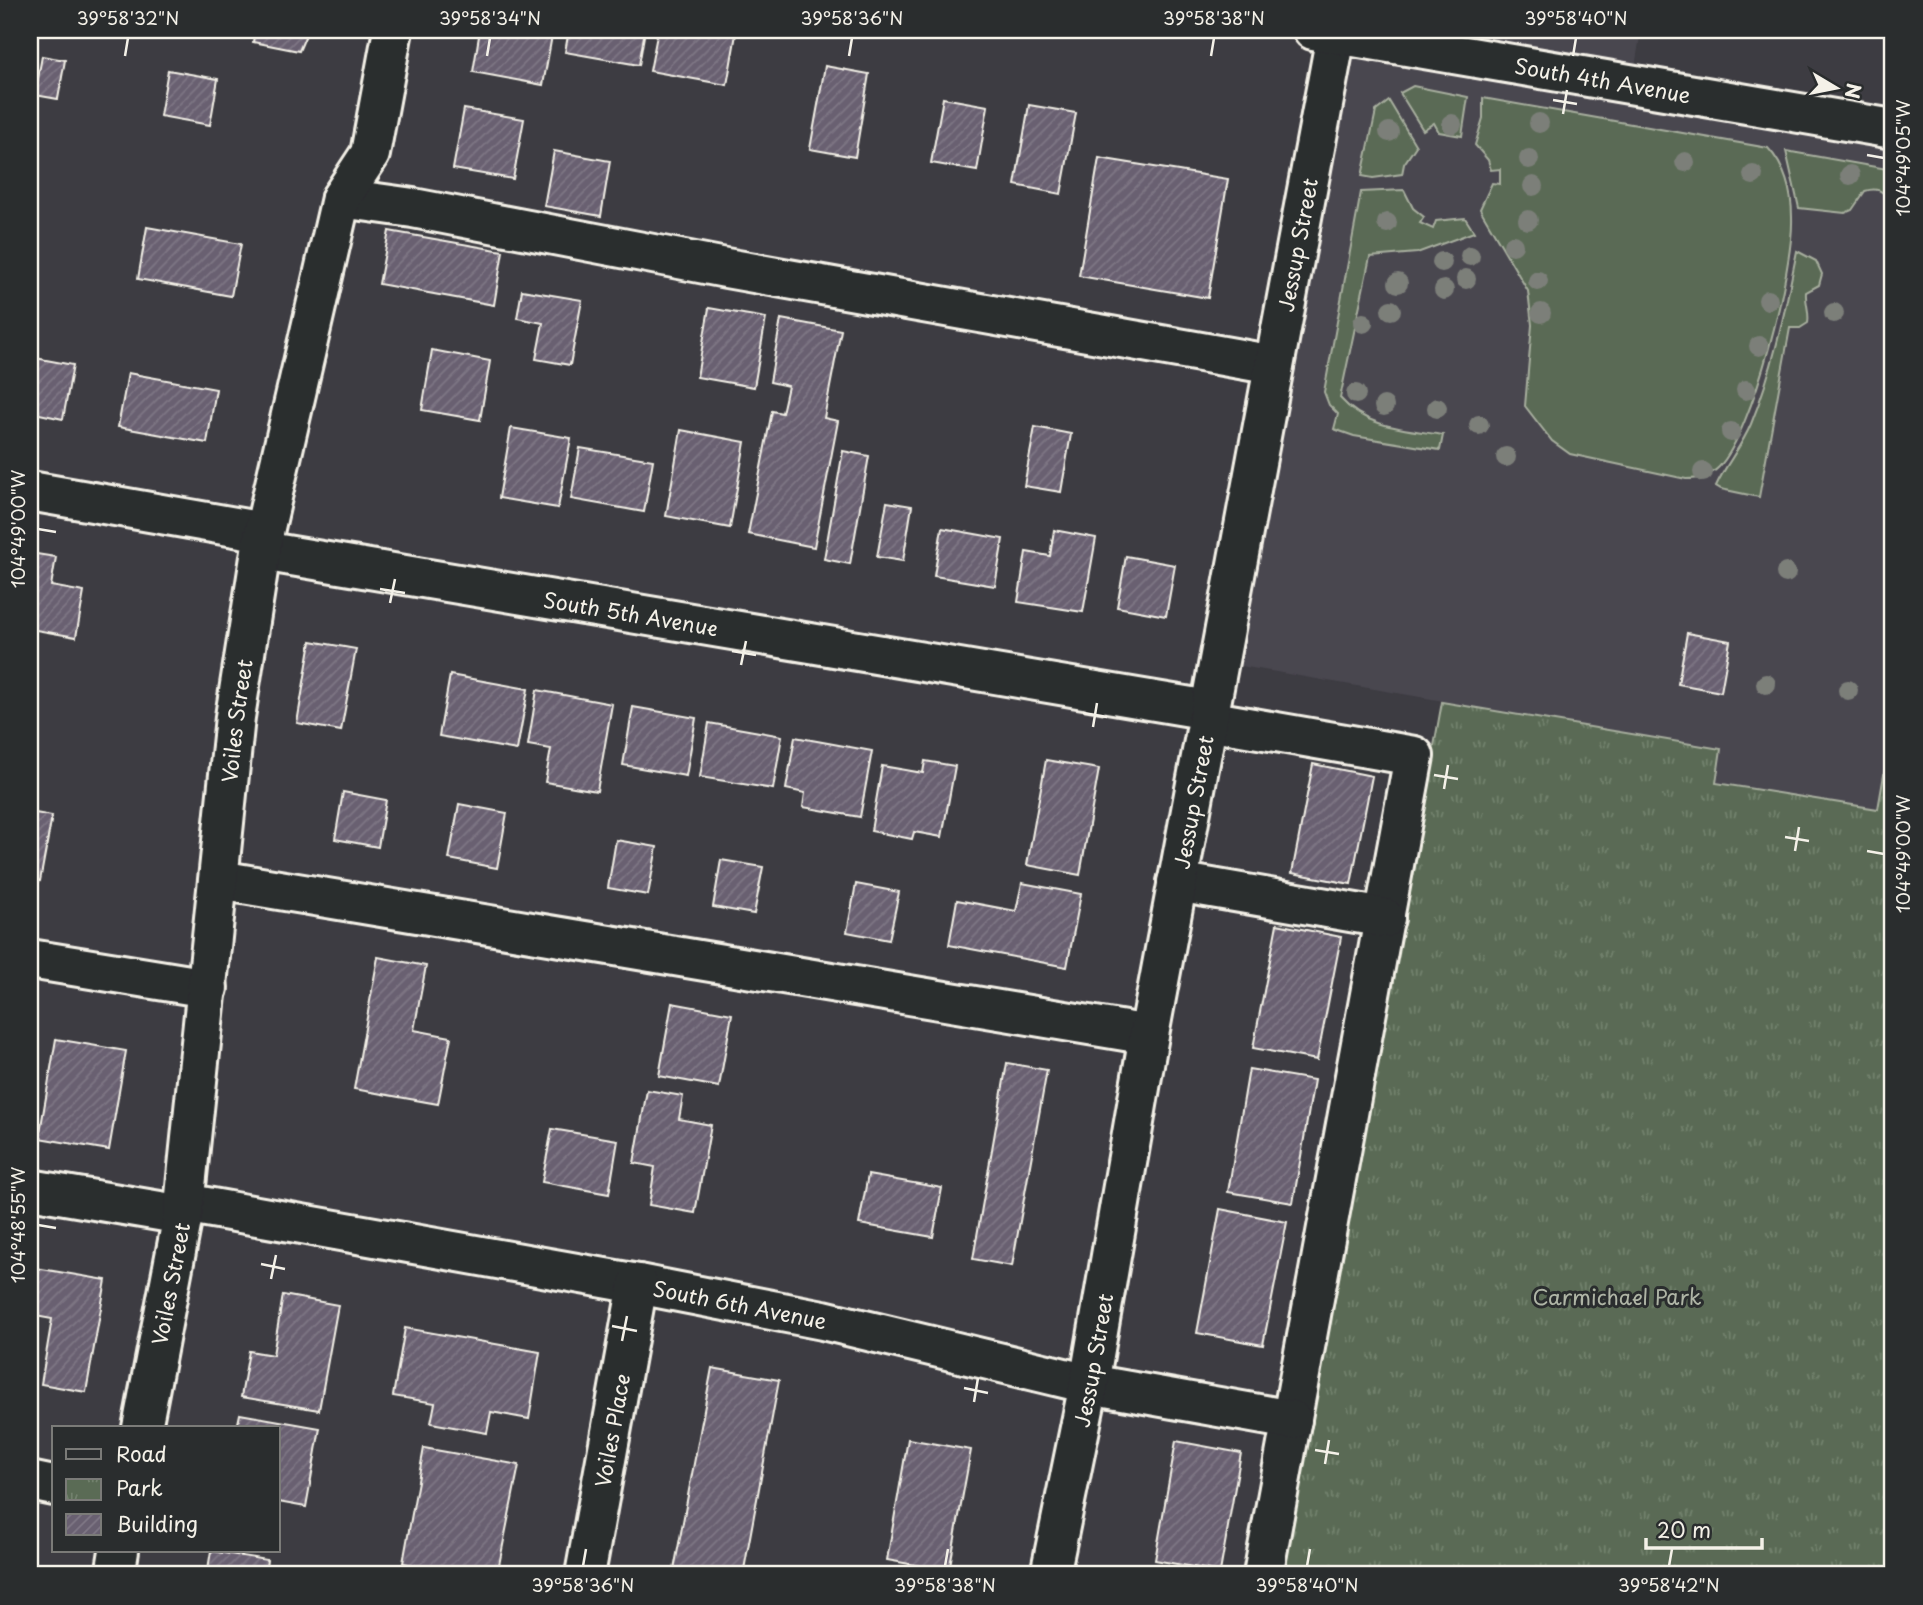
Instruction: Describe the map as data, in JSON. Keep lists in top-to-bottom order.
{
  "streets": {
    "street": [
      "South 4th Avenue",
      "Jessup Street",
      "South 5th Avenue",
      "Voiles Street",
      "South 6th Avenue",
      "Voiles Place"
    ]
  },
  "crossings": [
    ["South 4th Avenue", "Jessup Street"],
    ["Jessup Street", "South 5th Avenue"],
    ["Jessup Street", "South 6th Avenue"],
    ["South 5th Avenue", "Voiles Street"],
    ["Voiles Street", "South 6th Avenue"],
    ["South 6th Avenue", "Voiles Place"]
  ],
  "parks": ["Carmichael Park"],
  "legend": ["Road", "Park", "Building"],
  "scale_bar": "20 m",
  "north": "right",
  "coordinates": [
    "39°58'32\"N",
    "39°58'34\"N",
    "39°58'36\"N",
    "39°58'38\"N",
    "39°58'40\"N",
    "104°49'05\"W",
    "104°49'00\"W",
    "104°48'55\"W",
    "39°58'42\"N"
  ]
}
